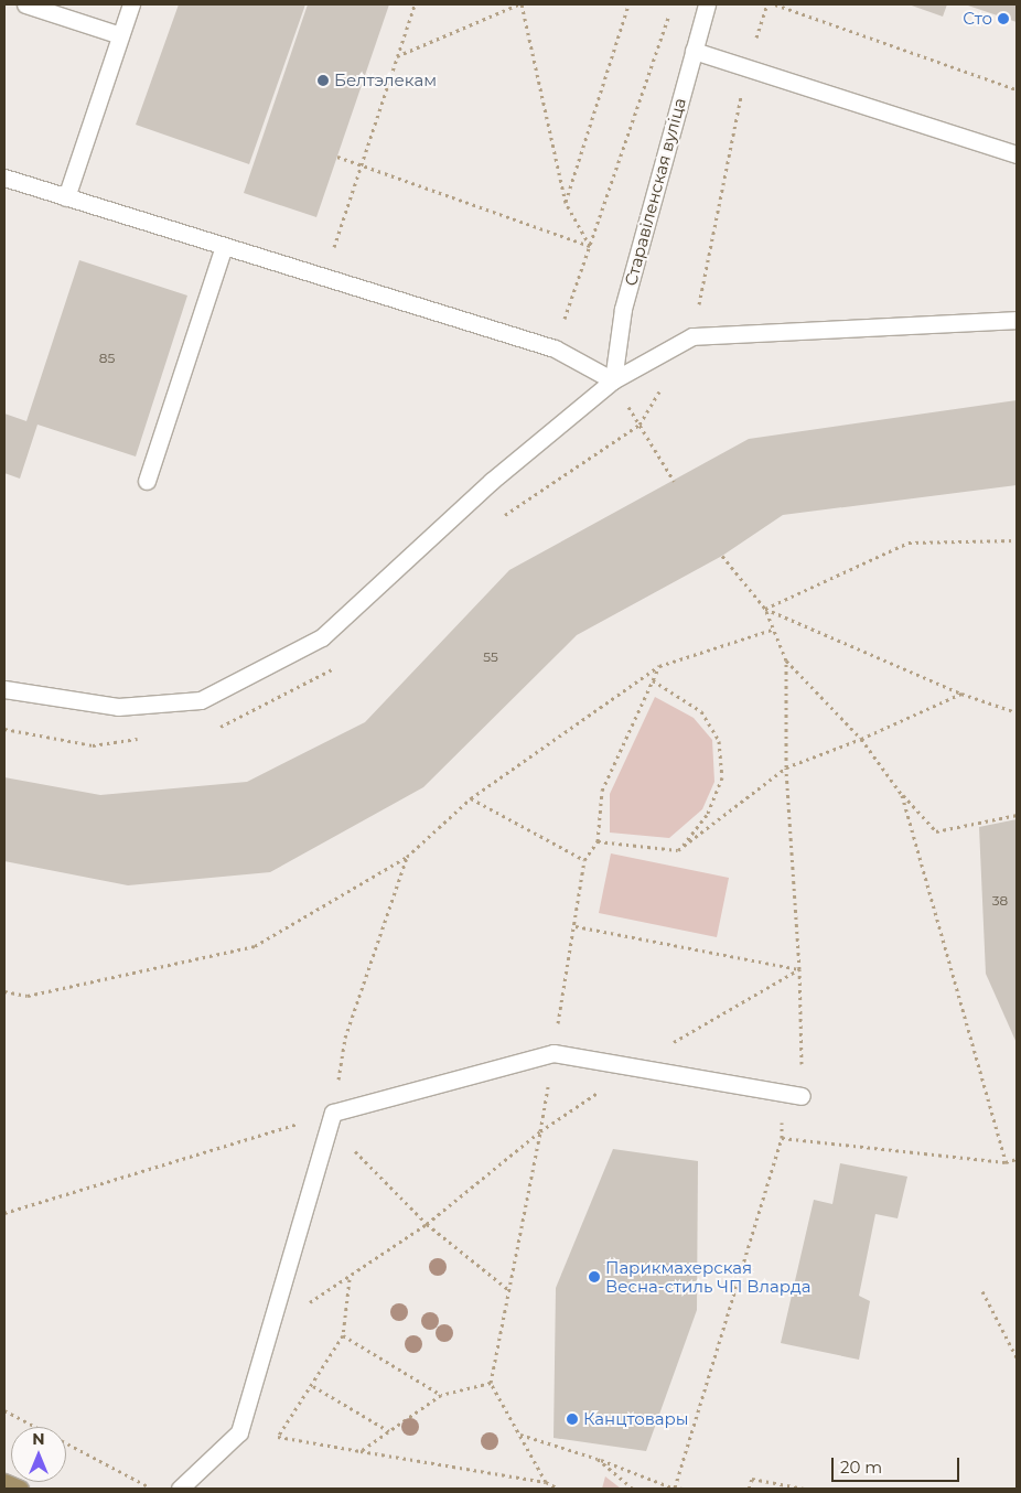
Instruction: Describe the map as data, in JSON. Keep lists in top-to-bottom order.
{
  "streets": {
    "street": ["Старавіленская вуліца"]
  },
  "places": [
    "Сто",
    "Белтэлекам",
    "Парикмахерская Весна-стиль ЧП Вларда",
    "Канцтовары"
  ],
  "house_numbers": ["85", "55", "38"],
  "scale_bar": "20 m",
  "north": "top"
}
